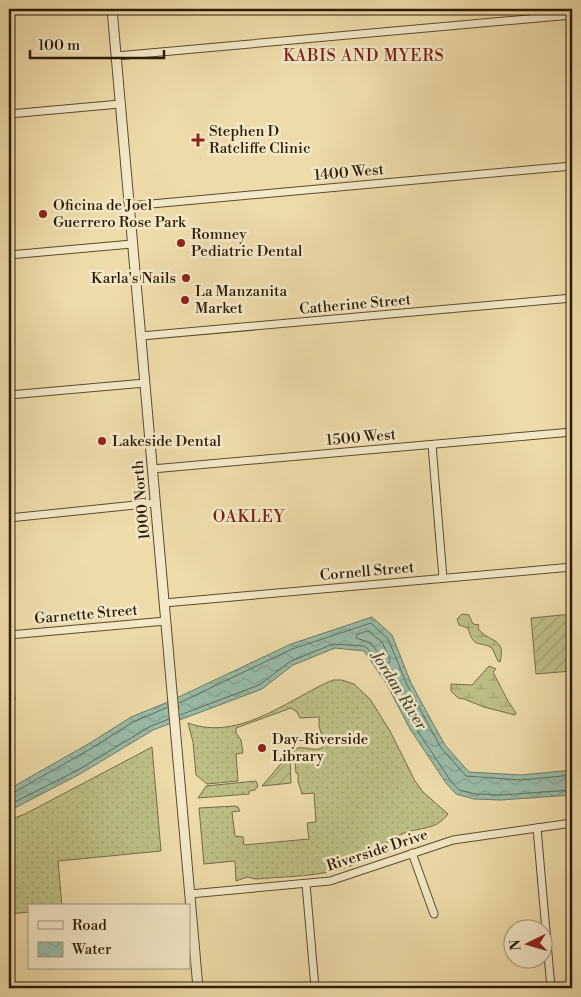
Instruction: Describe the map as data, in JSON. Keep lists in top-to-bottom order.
{
  "streets": {
    "street": [
      "1400 West",
      "Catherine Street",
      "1500 West",
      "1000 North",
      "Cornell Street",
      "Garnette Street",
      "Riverside Drive"
    ]
  },
  "crossings": [
    ["1400 West", "1000 North"],
    ["Catherine Street", "1000 North"],
    ["1500 West", "1000 North"],
    ["1000 North", "Cornell Street"],
    ["1000 North", "Garnette Street"],
    ["1000 North", "Riverside Drive"]
  ],
  "districts": ["KABIS AND MYERS", "OAKLEY"],
  "water": ["Jordan River"],
  "places": {
    "health": ["Stephen D Ratcliffe Clinic"],
    "other": [
      "Oficina de Joel Guerrero Rose Park",
      "Romney Pediatric Dental",
      "Karla's Nails",
      "La Manzanita Market",
      "Lakeside Dental",
      "Day-Riverside Library"
    ]
  },
  "legend": ["Road", "Water"],
  "scale_bar": "100 m",
  "north": "left"
}
